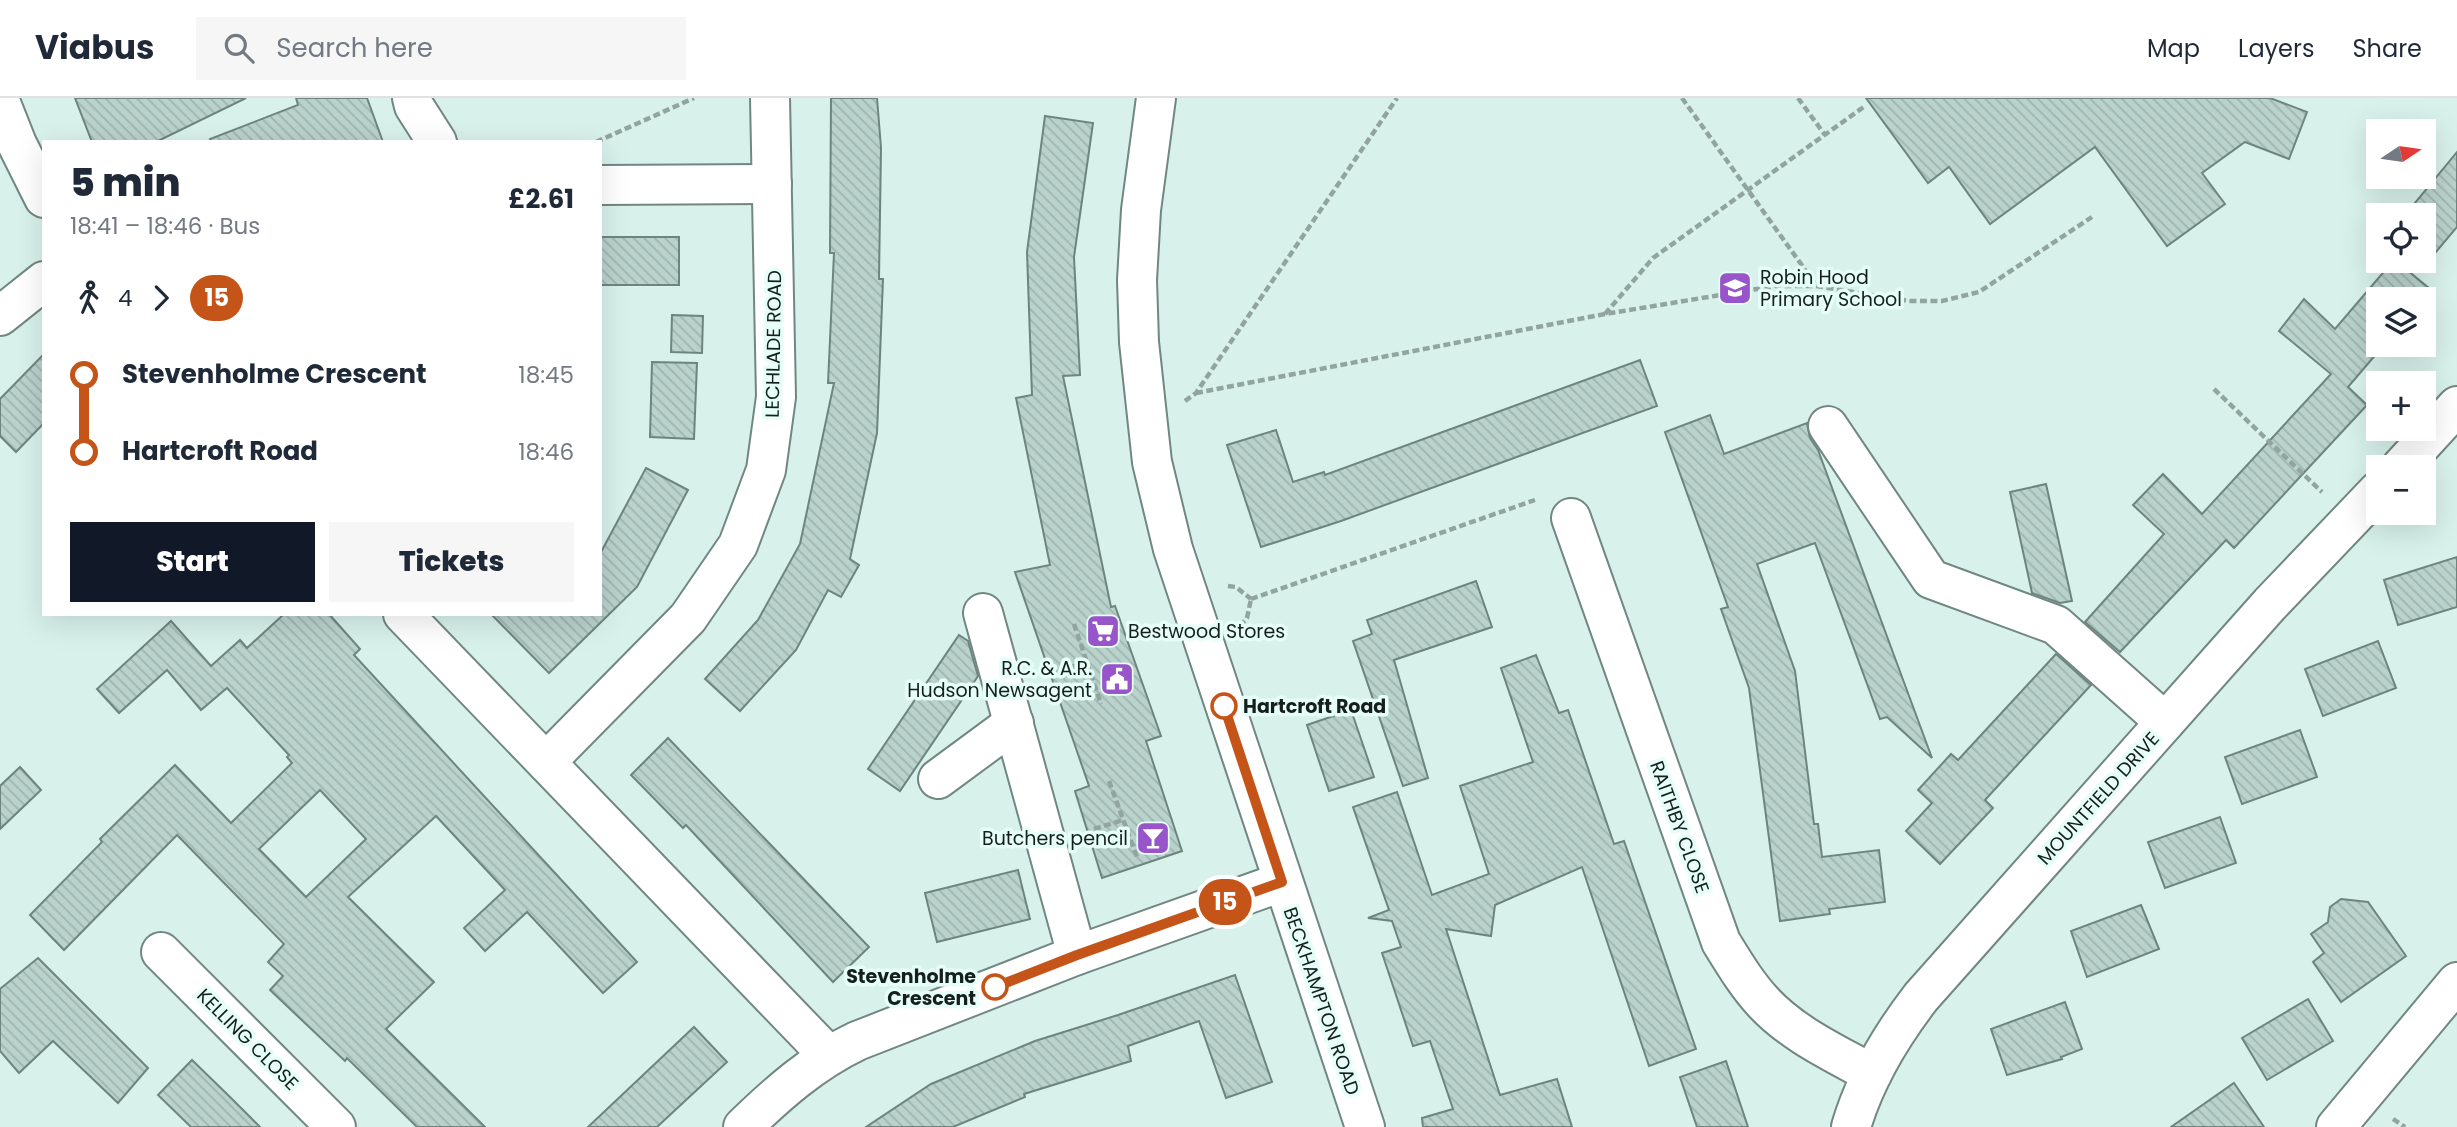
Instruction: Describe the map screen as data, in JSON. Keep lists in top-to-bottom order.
{
  "streets": {
    "street": [
      "LECHLADE ROAD",
      "MOUNTFIELD DRIVE",
      "RAITHBY CLOSE",
      "BECKHAMPTON ROAD",
      "KELLING CLOSE"
    ]
  },
  "crossings": [
    ["MOUNTFIELD DRIVE", "RAITHBY CLOSE"]
  ],
  "places": {
    "school or university": ["Robin Hood Primary School"],
    "supermarket": ["Bestwood Stores"],
    "public building": ["R.C. & A.R. Hudson Newsagent"],
    "other": ["Hartcroft Road", "Stevenholme Crescent"],
    "bar": ["Butchers pencil"]
  },
  "lines": ["bus line 15"],
  "north": "right",
  "page": {
    "header": "Viabus",
    "search": "Search here",
    "nav": ["Map", "Layers", "Share"],
    "on_map": "15",
    "map_buttons": ["+", "−"],
    "heading": ["5 min", "18:41 – 18:46 · Bus", "£2.61"],
    "legs": ["4", "15"],
    "list": [
      {
        "name": "Stevenholme Crescent",
        "value": "18:45"
      },
      {
        "name": "Hartcroft Road",
        "value": "18:46"
      }
    ],
    "buttons": ["Start", "Tickets"]
  }
}
